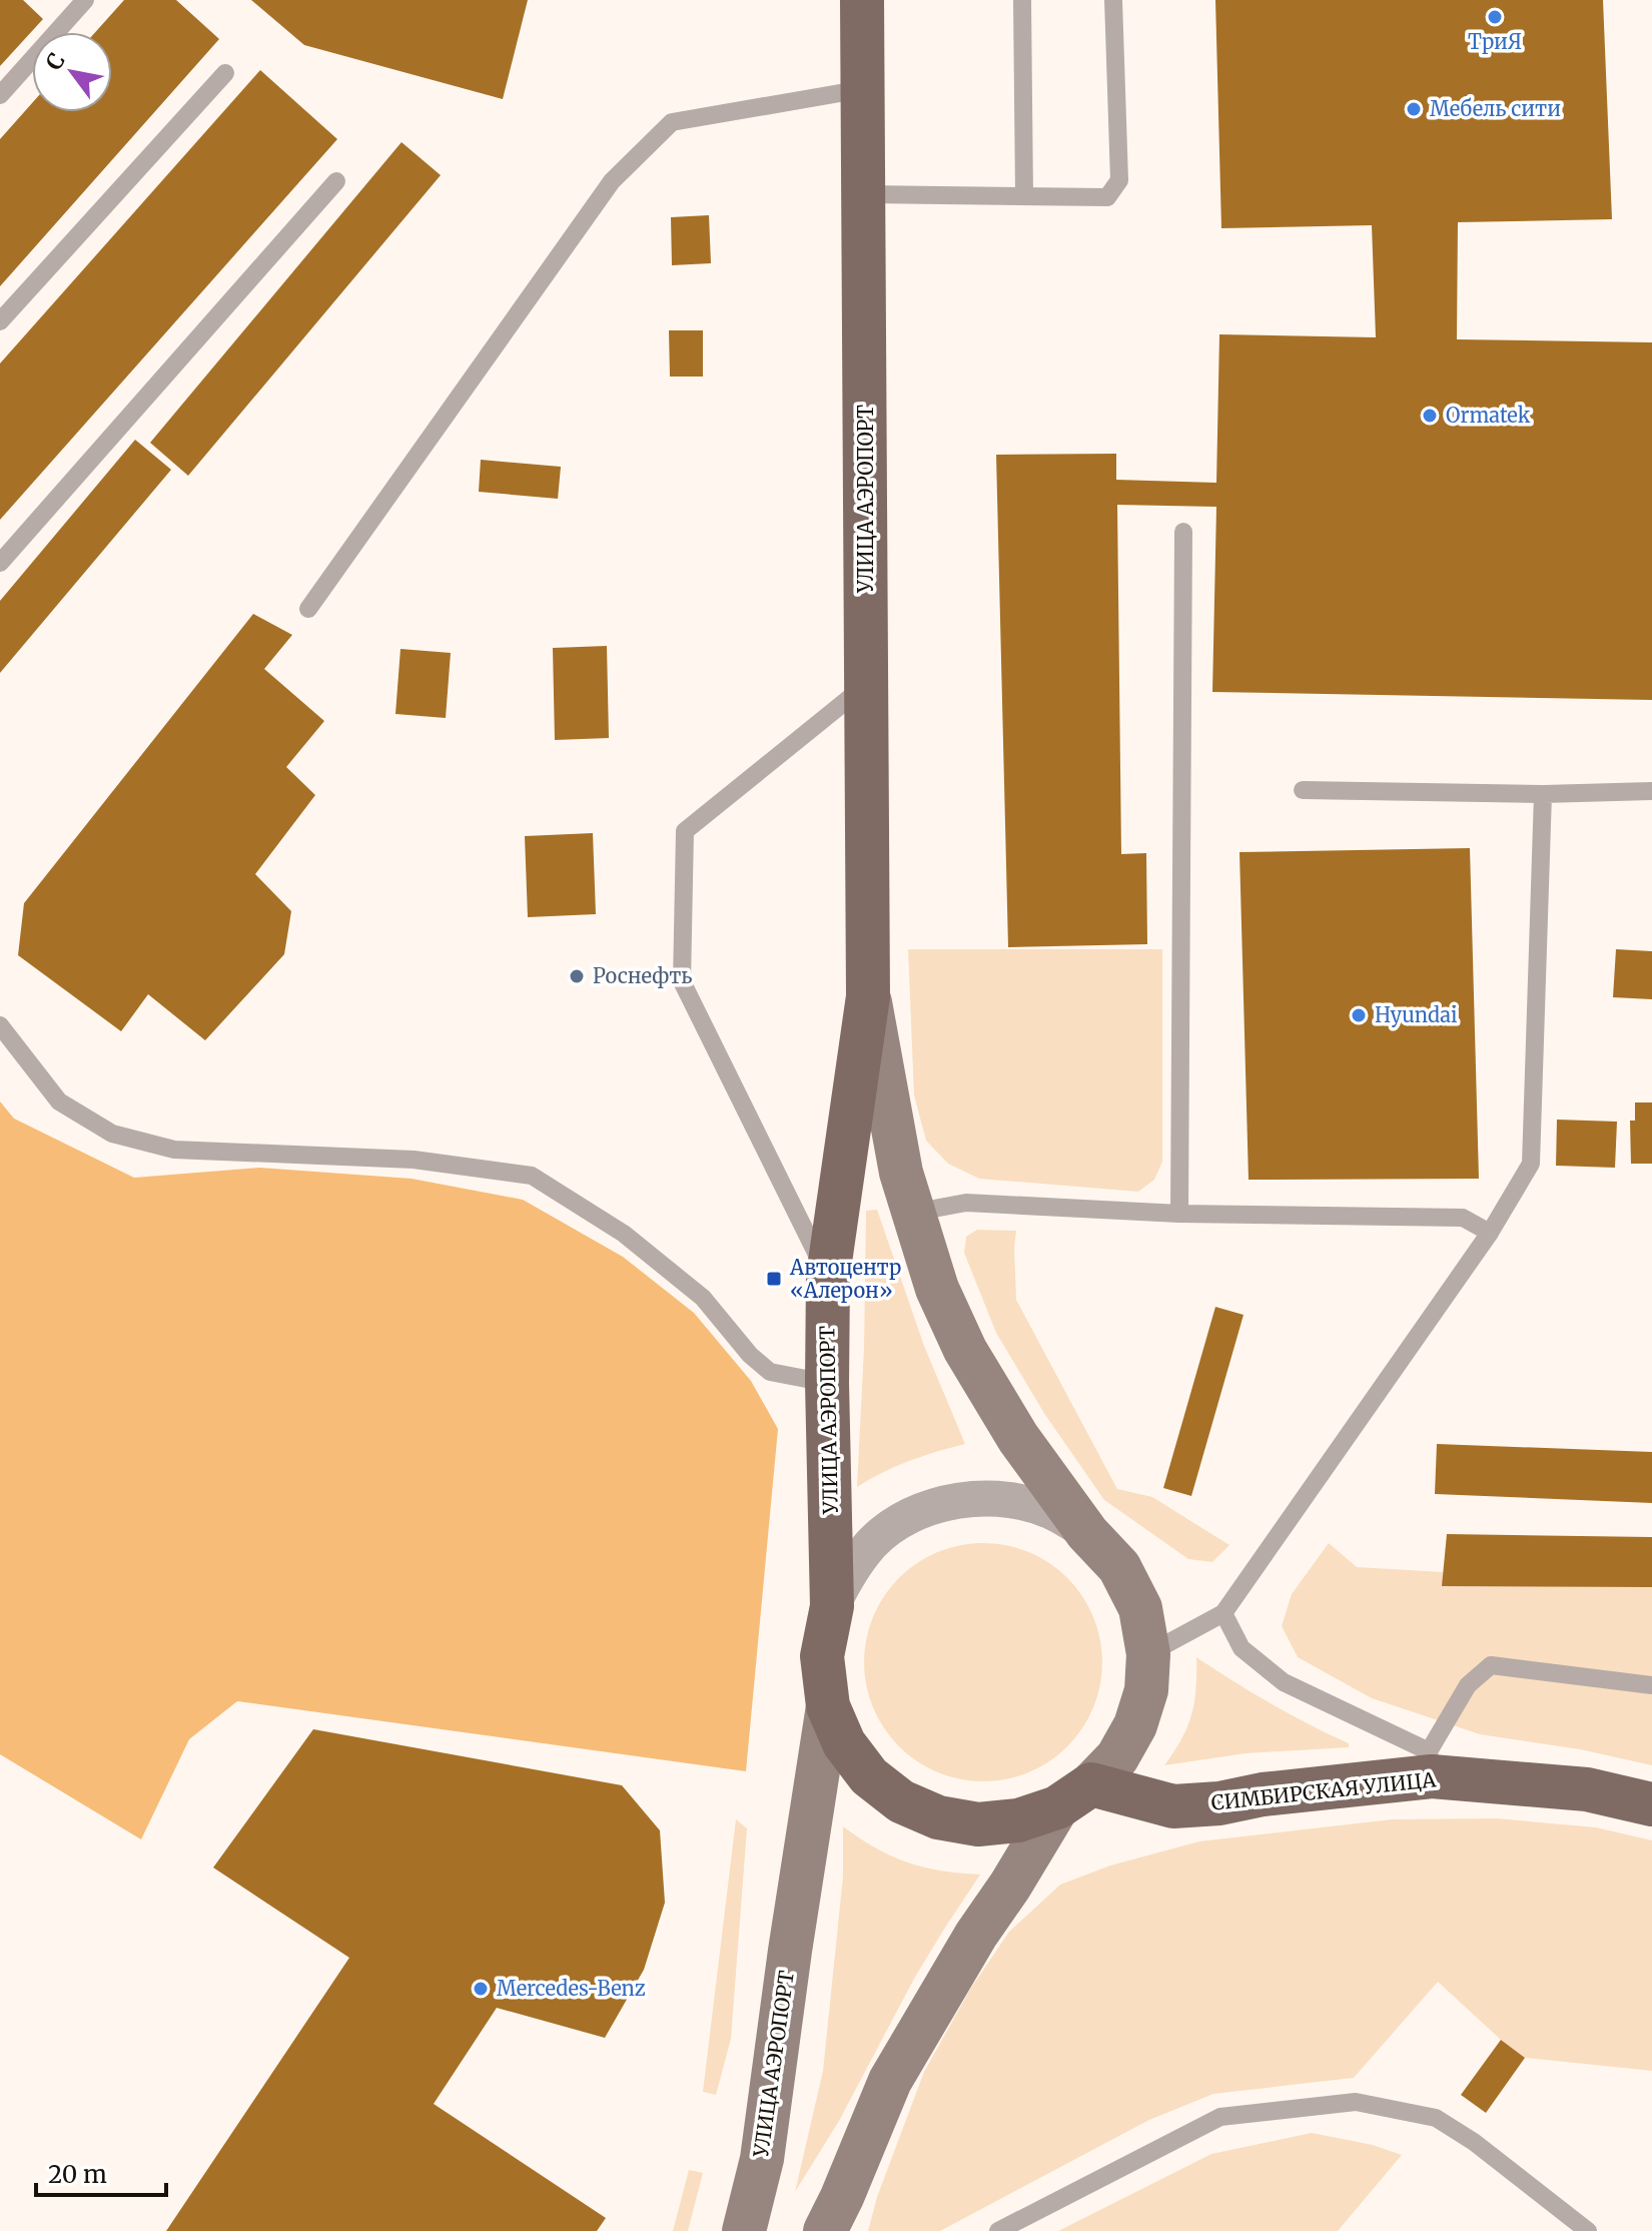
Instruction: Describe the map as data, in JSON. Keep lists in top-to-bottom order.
{
  "streets": {
    "main road": ["УЛИЦА АЭРОПОРТ", "СИМБИРСКАЯ УЛИЦА"]
  },
  "crossings": [
    ["УЛИЦА АЭРОПОРТ", "СИМБИРСКАЯ УЛИЦА"]
  ],
  "places": {
    "other": [
      "ТриЯ",
      "Мебель сити",
      "Ormatek",
      "Роснефть",
      "Hyundai",
      "Mercedes-Benz"
    ],
    "transit": ["Автоцентр «Алерон»"]
  },
  "scale_bar": "20 m",
  "north": "top left"
}
